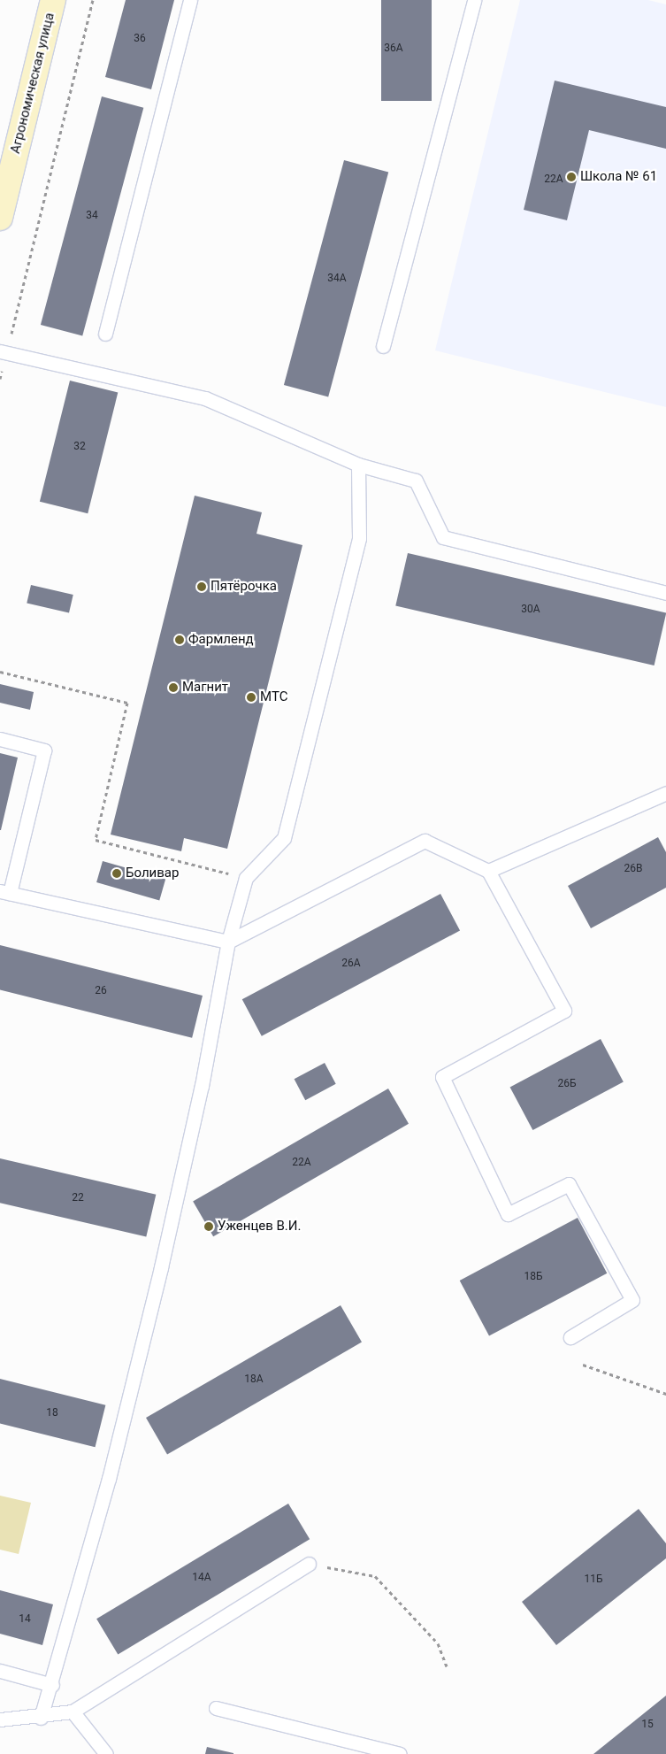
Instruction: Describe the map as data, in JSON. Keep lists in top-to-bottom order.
{
  "streets": {
    "street": ["Агрономическая улица"]
  },
  "places": [
    "Школа № 61",
    "Пятёрочка",
    "Фармленд",
    "Магнит",
    "МТС",
    "Боливар",
    "Уженцев В.И."
  ],
  "house_numbers": [
    "36",
    "36А",
    "22А",
    "34",
    "34А",
    "32",
    "30А",
    "26В",
    "26А",
    "26",
    "26Б",
    "22А",
    "22",
    "18Б",
    "18А",
    "18",
    "14А",
    "11Б",
    "14",
    "15"
  ]
}
